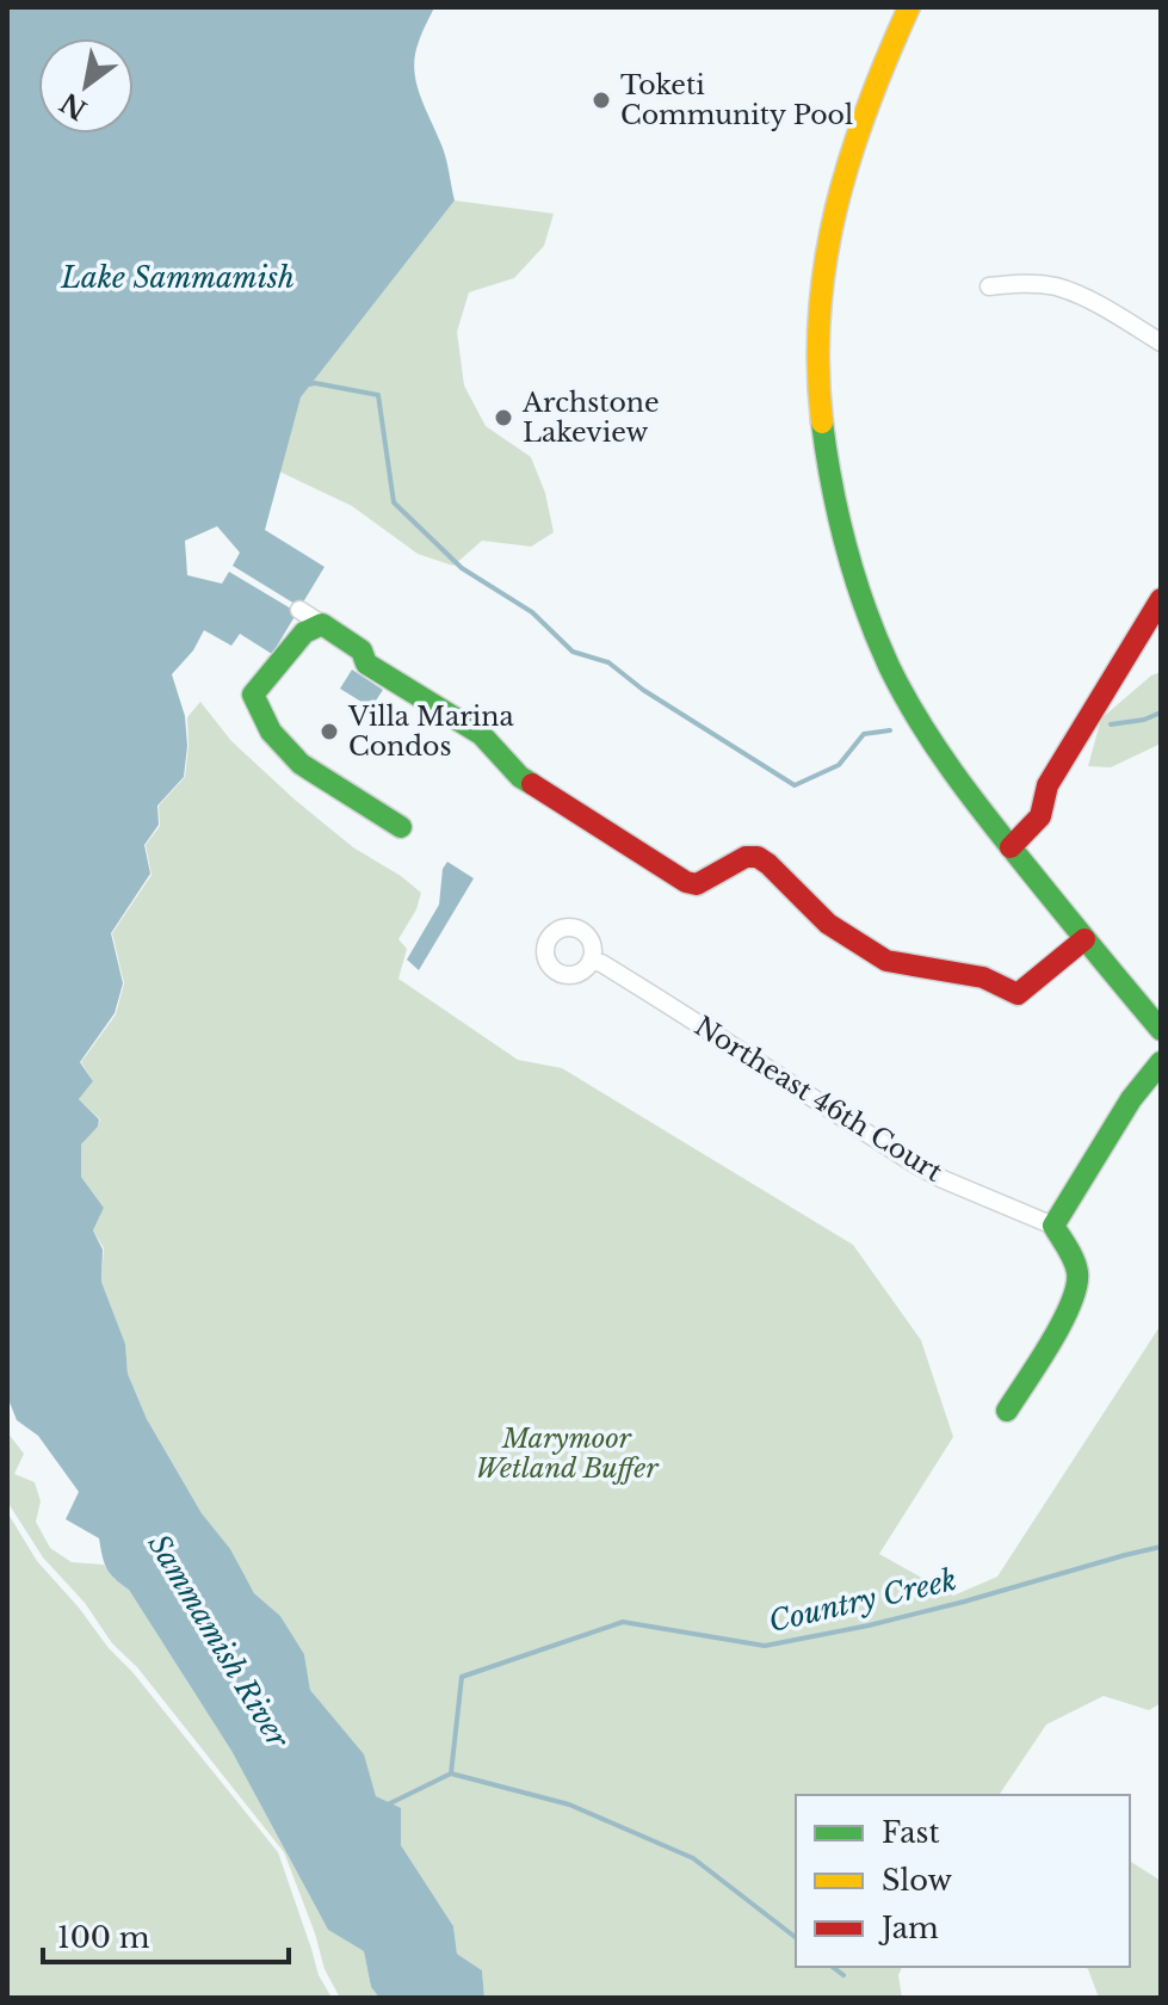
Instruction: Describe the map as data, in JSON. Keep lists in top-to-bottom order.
{
  "streets": {
    "street": ["Northeast 46th Court"]
  },
  "water": ["Lake Sammamish", "Country Creek", "Sammamish River"],
  "parks": ["Marymoor Wetland Buffer"],
  "places": ["Toketi Community Pool", "Archstone Lakeview", "Villa Marina Condos"],
  "legend": ["Fast", "Slow", "Jam"],
  "scale_bar": "100 m",
  "north": "bottom left"
}
